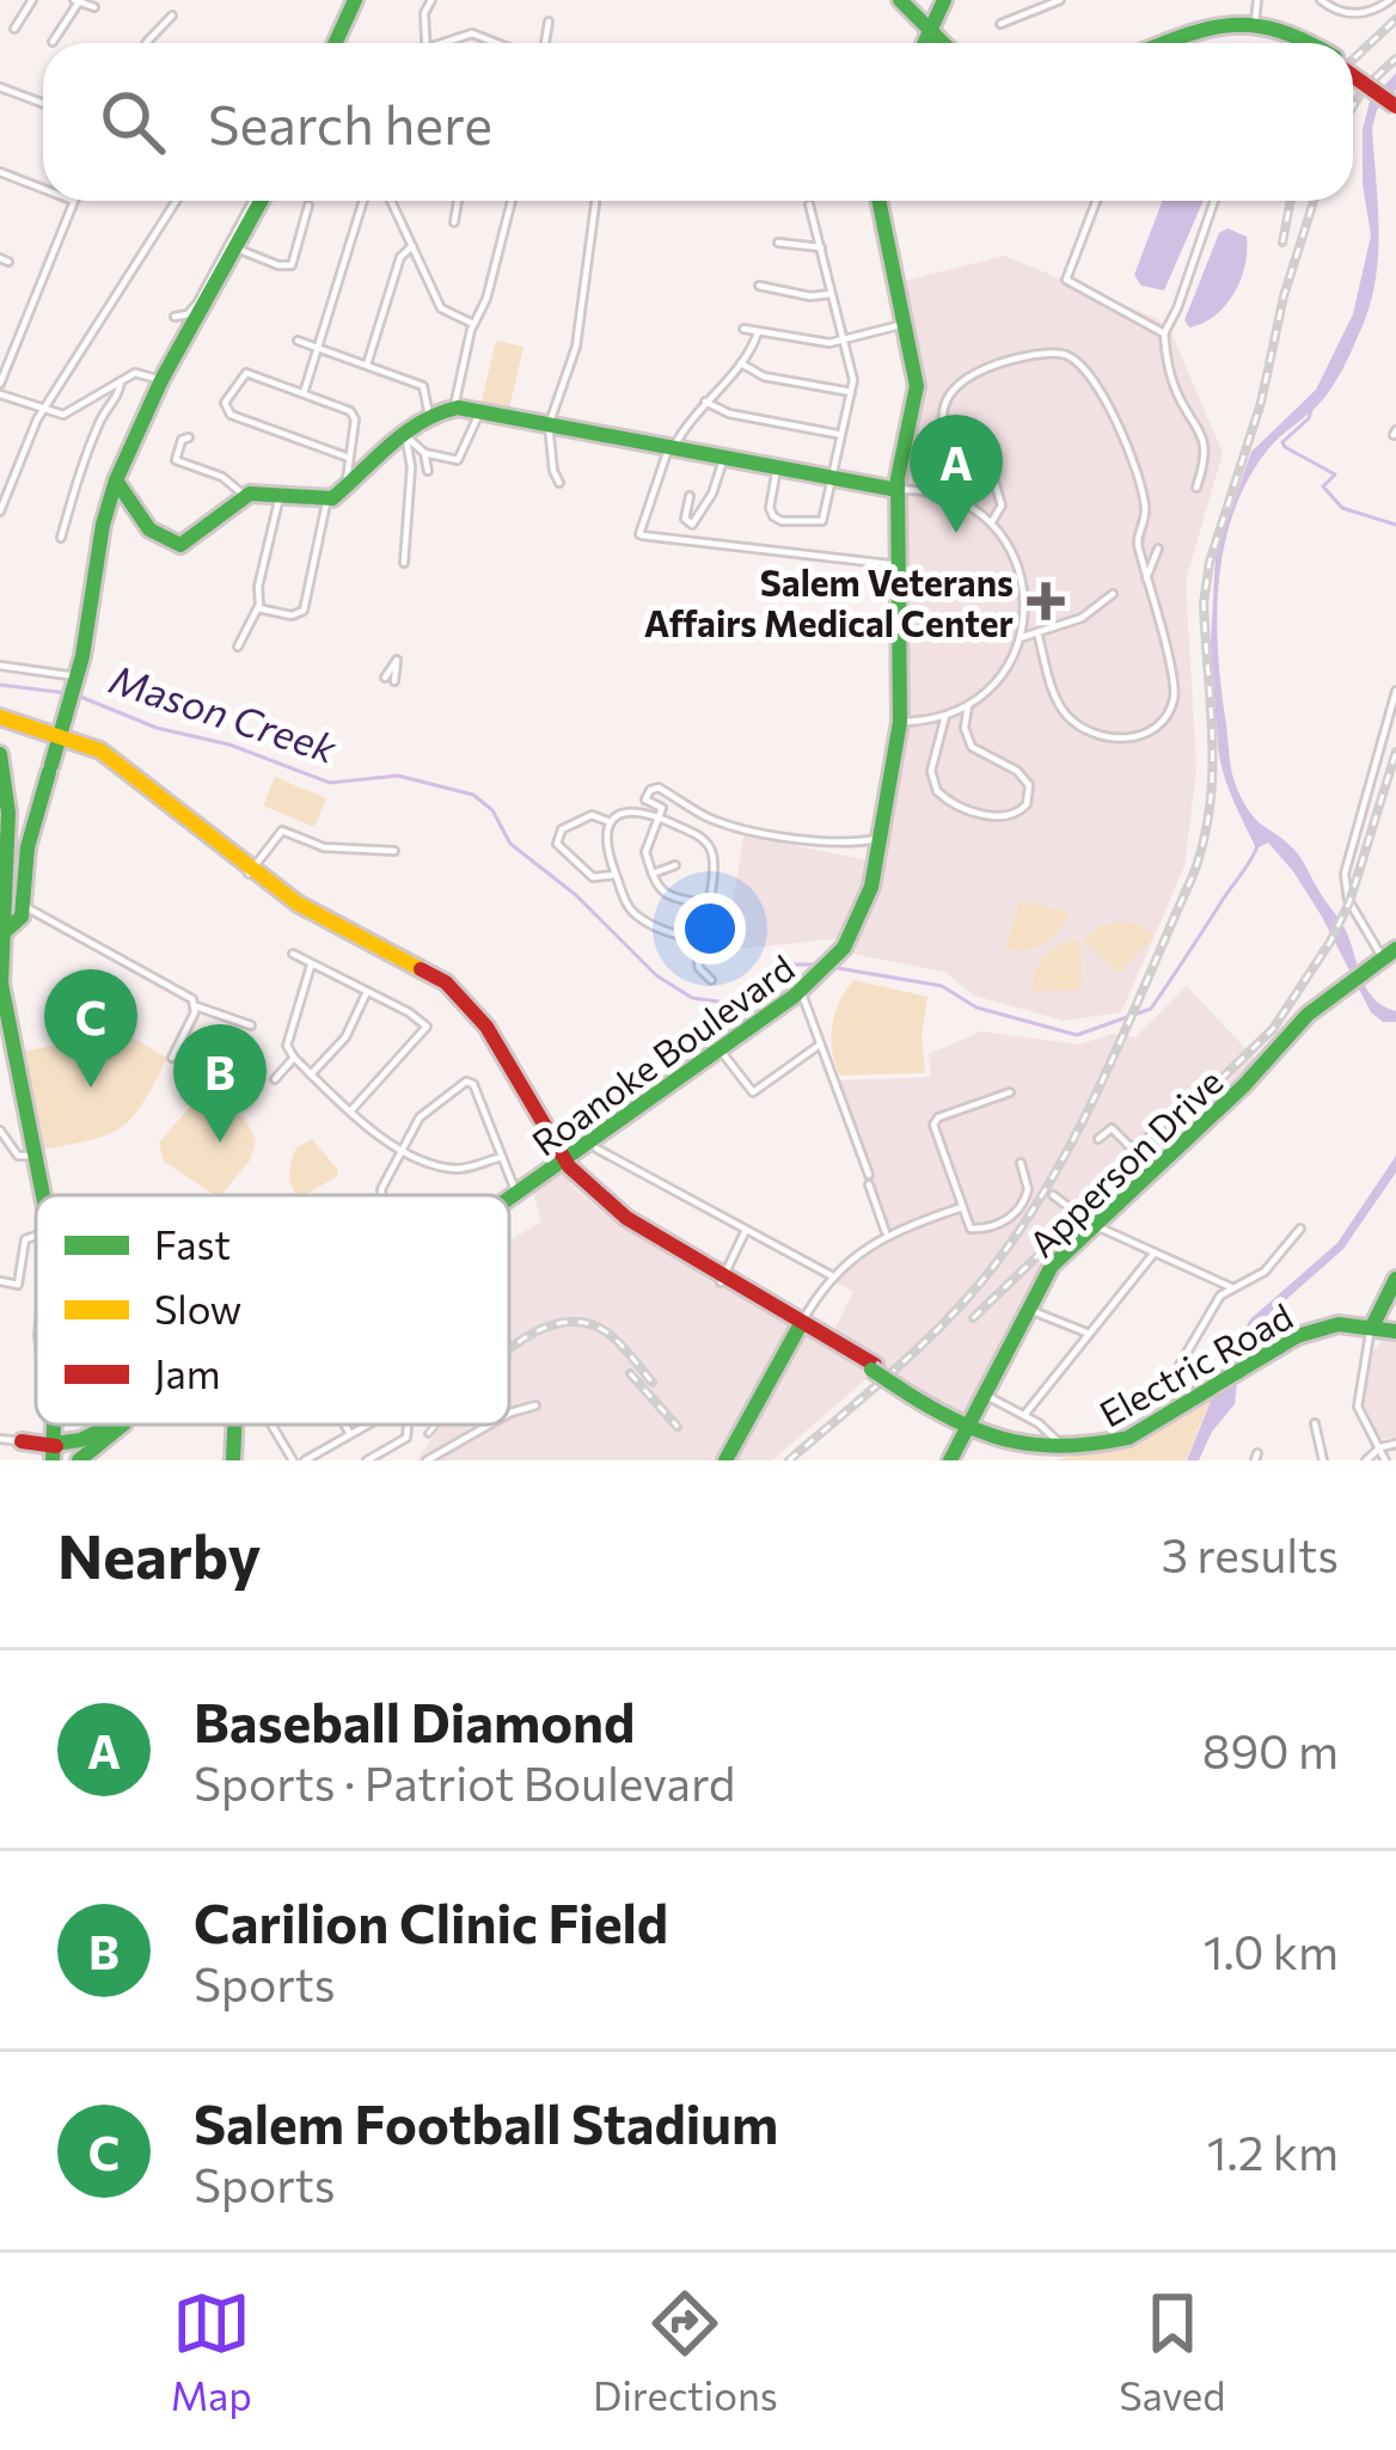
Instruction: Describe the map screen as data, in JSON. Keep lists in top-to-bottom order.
{
  "streets": {
    "main road": ["Roanoke Boulevard", "Apperson Drive", "Electric Road"]
  },
  "crossings": [
    ["Roanoke Boulevard", "Electric Road"],
    ["Apperson Drive", "Electric Road"]
  ],
  "water": ["Mason Creek"],
  "places": {
    "health": ["Salem Veterans Affairs Medical Center"]
  },
  "legend": ["Fast", "Slow", "Jam"],
  "page": {
    "search": "Search here",
    "pins": ["A", "C", "B"],
    "heading": ["Nearby", "3 results"],
    "list": [
      {
        "mark": "A",
        "name": "Baseball Diamond",
        "note": "Sports · Patriot Boulevard",
        "value": "890 m"
      },
      {
        "mark": "B",
        "name": "Carilion Clinic Field",
        "note": "Sports",
        "value": "1.0 km"
      },
      {
        "mark": "C",
        "name": "Salem Football Stadium",
        "note": "Sports",
        "value": "1.2 km"
      }
    ],
    "nav": ["Map", "Directions", "Saved"]
  }
}
